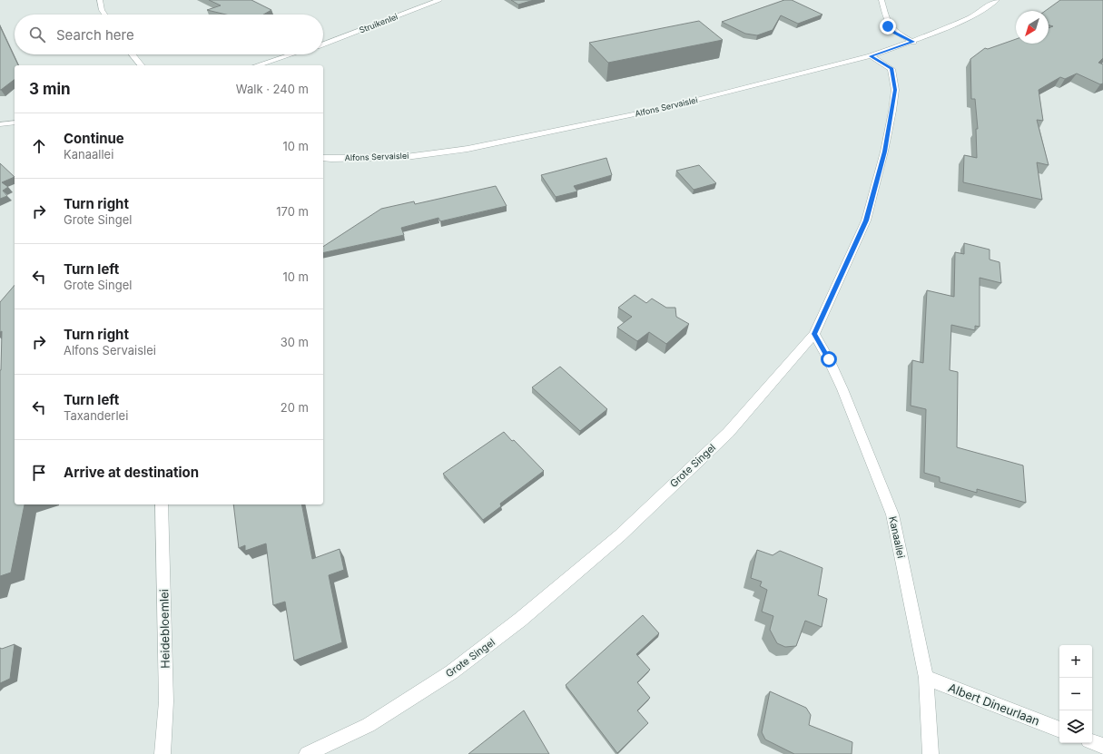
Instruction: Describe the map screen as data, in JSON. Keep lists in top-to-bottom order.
{
  "streets": {
    "street": [
      "Struikenlei",
      "Alfons Servaislei",
      "Grote Singel",
      "Kanaallei",
      "Heidebloemlei",
      "Albert Dineurlaan"
    ]
  },
  "crossings": [
    ["Alfons Servaislei", "Grote Singel"],
    ["Grote Singel", "Kanaallei"],
    ["Kanaallei", "Albert Dineurlaan"]
  ],
  "north": "bottom left",
  "page": {
    "search": "Search here",
    "heading": ["3 min", "Walk · 240 m"],
    "list": [
      ["Continue", "Kanaallei", "10 m"],
      ["Turn right", "Grote Singel", "170 m"],
      ["Turn left", "Grote Singel", "10 m"],
      ["Turn right", "Alfons Servaislei", "30 m"],
      ["Turn left", "Taxanderlei", "20 m"],
      "Arrive at destination"
    ],
    "map_buttons": ["+", "−"]
  }
}
